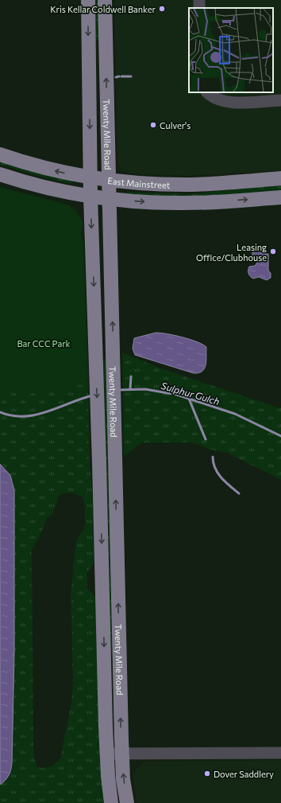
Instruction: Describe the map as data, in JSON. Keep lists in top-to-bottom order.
{
  "streets": {
    "main road": ["Twenty Mile Road", "East Mainstreet"]
  },
  "crossings": [
    ["Twenty Mile Road", "East Mainstreet"]
  ],
  "water": ["Sulphur Gulch"],
  "parks": ["Bar CCC Park"],
  "places": [
    "Kris Kellar Coldwell Banker",
    "Culver's",
    "Leasing Office/Clubhouse",
    "Dover Saddlery"
  ]
}
